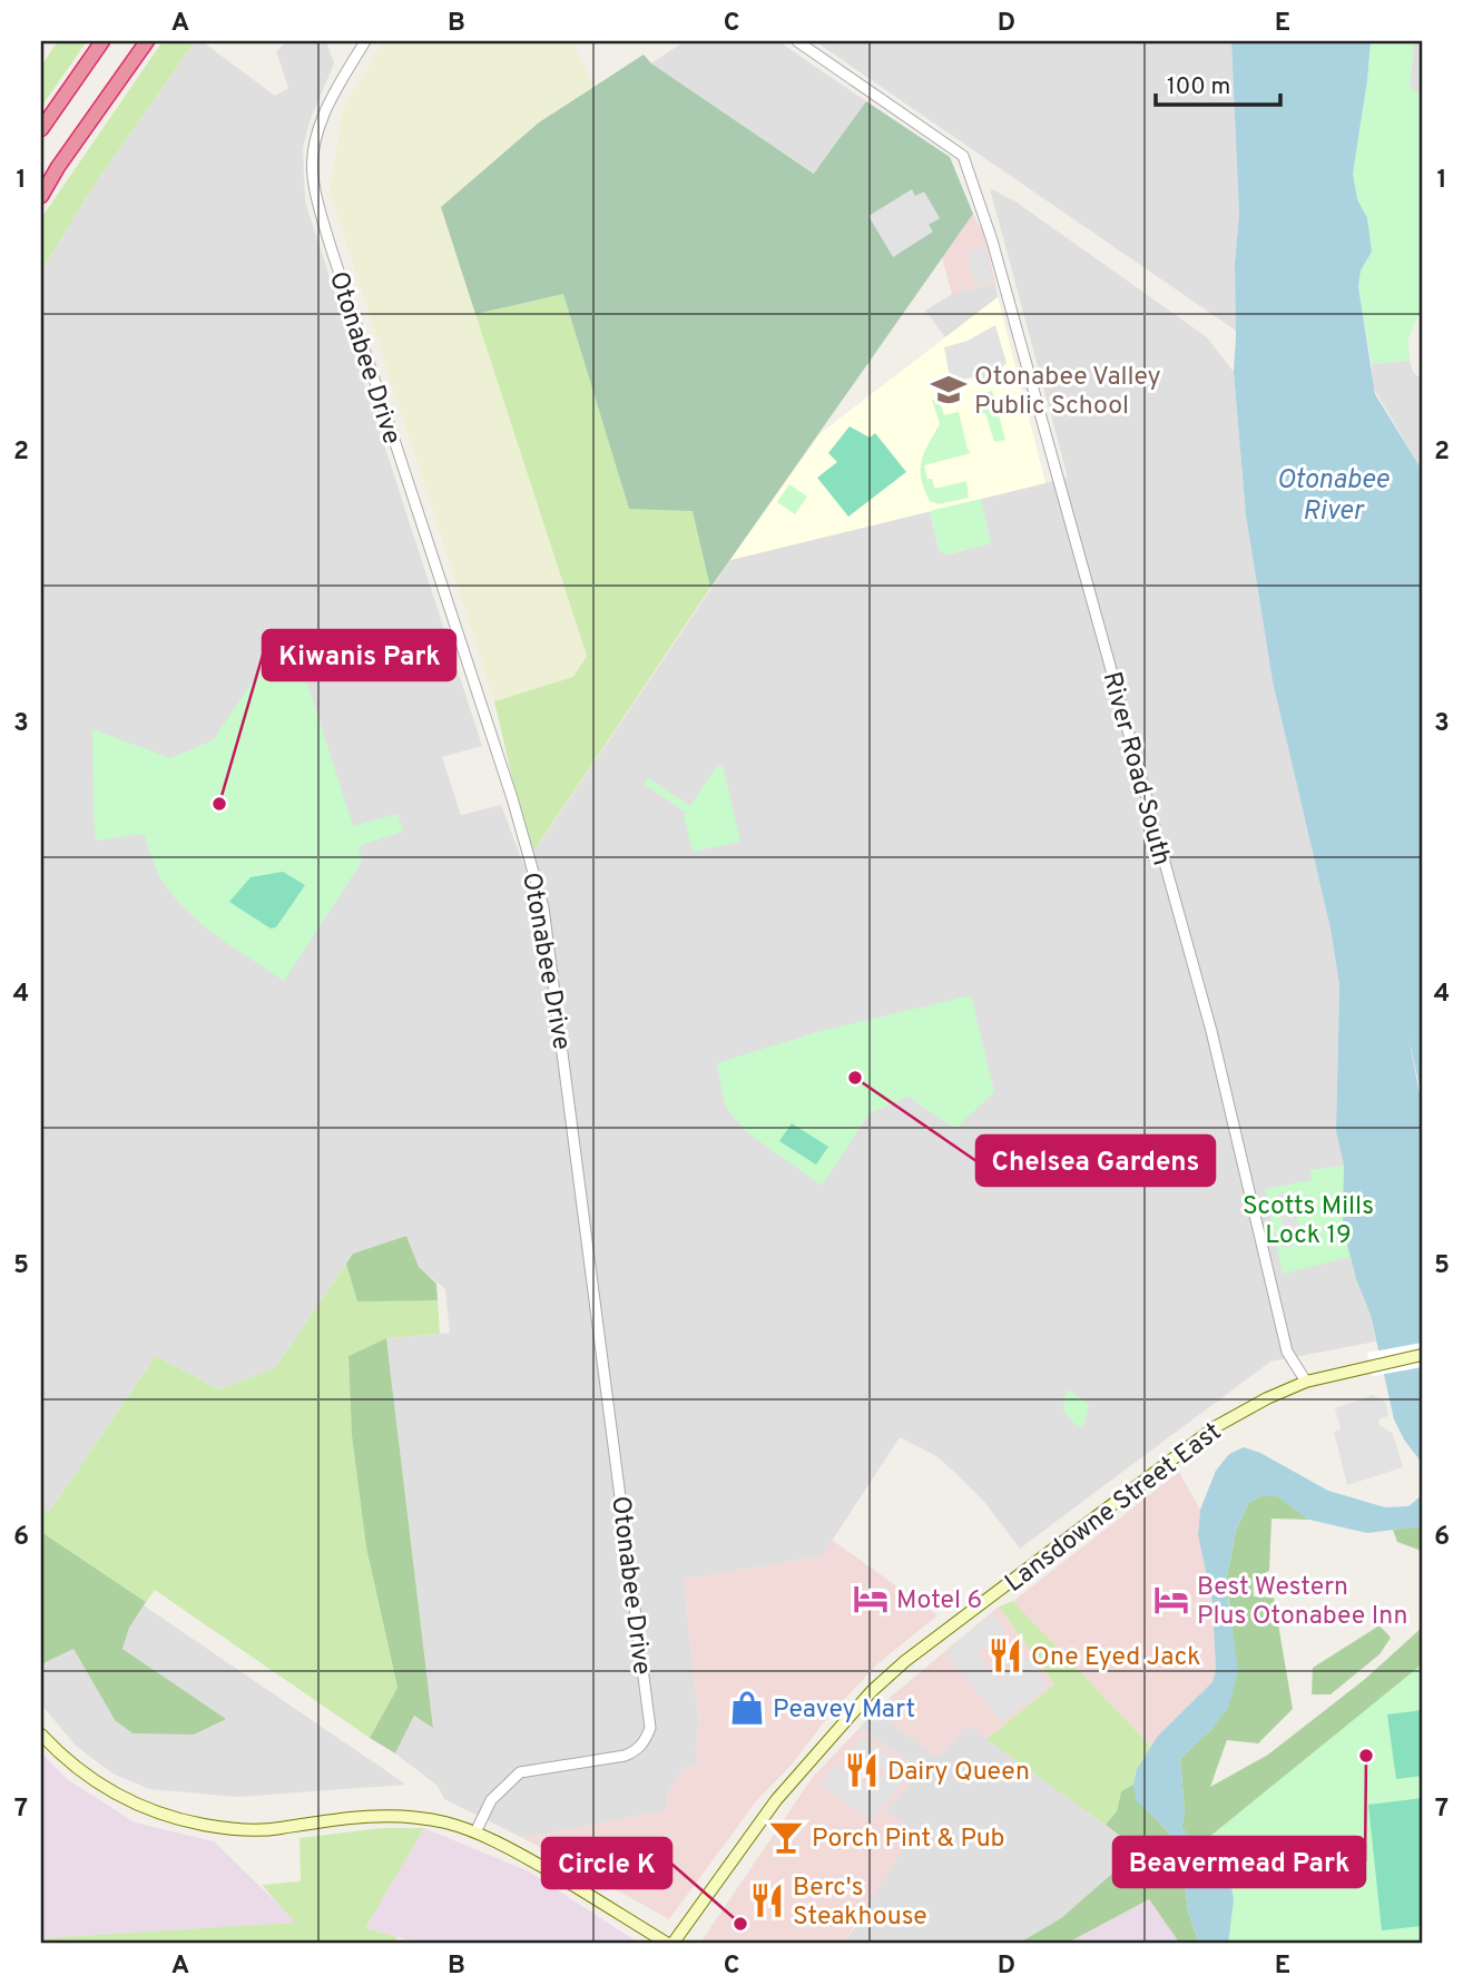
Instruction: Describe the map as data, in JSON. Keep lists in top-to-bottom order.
{
  "streets": {
    "main road": ["Lansdowne Street East"],
    "street": ["Otonabee Drive", "River Road South"]
  },
  "crossings": [
    ["River Road South", "Lansdowne Street East"]
  ],
  "water": ["Otonabee River"],
  "parks": ["Scotts Mills Lock 19"],
  "places": {
    "school or university": ["Otonabee Valley Public School"],
    "other": [
      "Kiwanis Park",
      "Chelsea Gardens",
      "Beavermead Park",
      "Circle K"
    ],
    "hotel": ["Motel 6", "Best Western Plus Otonabee Inn"],
    "restaurant": ["One Eyed Jack", "Dairy Queen", "Berc's Steakhouse"],
    "shop": ["Peavey Mart"],
    "bar": ["Porch Pint & Pub"]
  },
  "scale_bar": "100 m",
  "grid": {
    "columns": [
      "A",
      "B",
      "C",
      "D",
      "E"
    ],
    "rows": [
      "1",
      "2",
      "3",
      "4",
      "5",
      "6",
      "7"
    ]
  }
}
